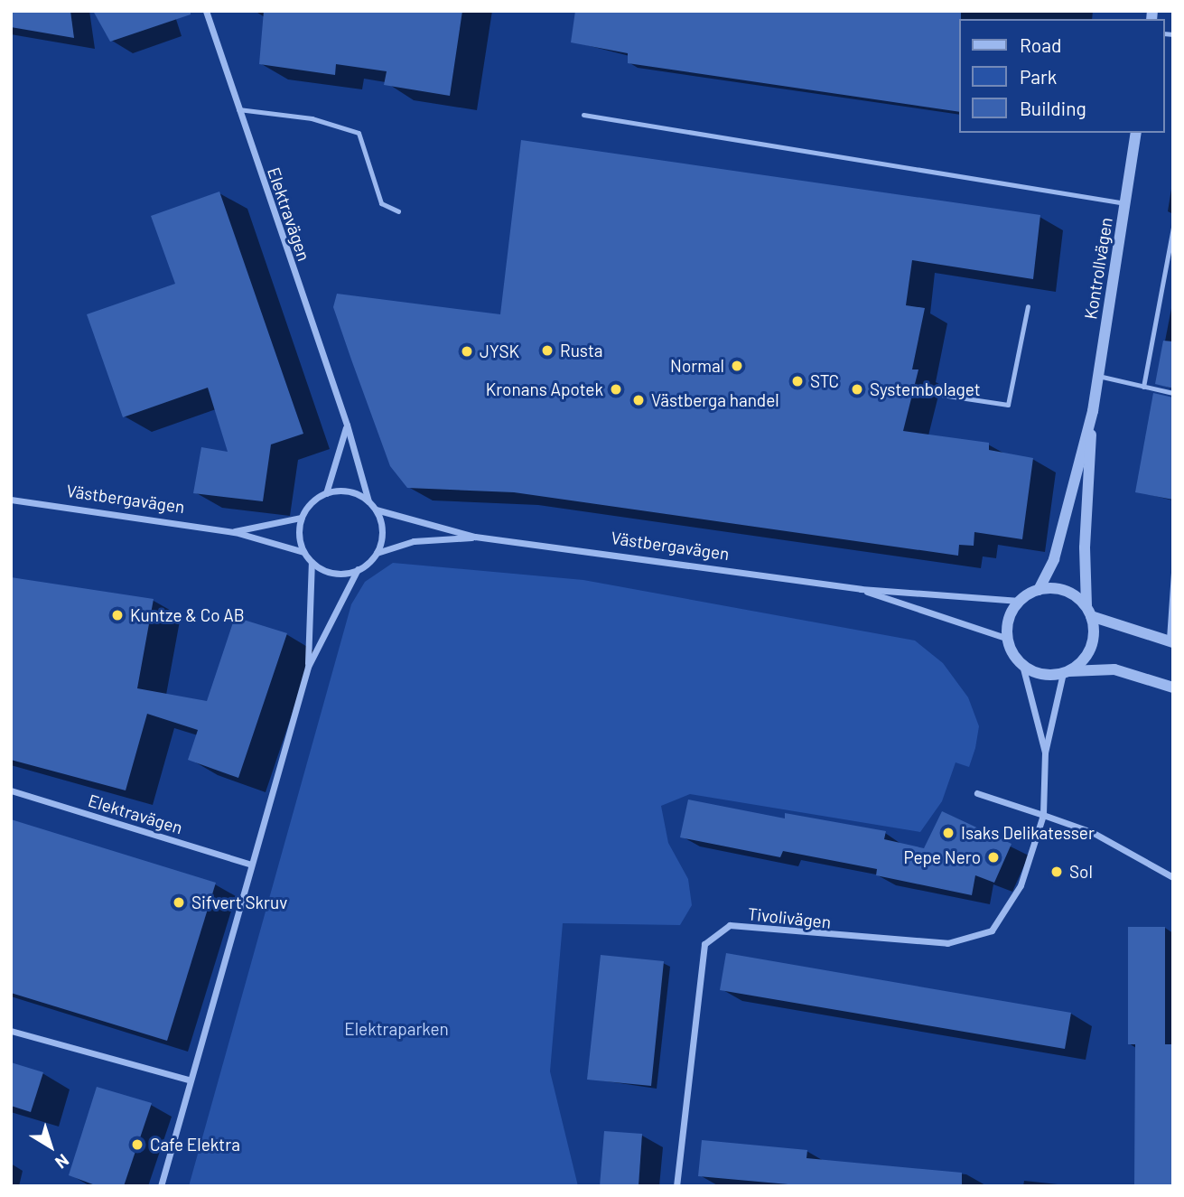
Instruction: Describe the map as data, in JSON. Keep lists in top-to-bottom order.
{
  "streets": {
    "street": [
      "Elektravägen",
      "Kontrollvägen",
      "Västbergavägen",
      "Tivolivägen"
    ]
  },
  "crossings": [
    ["Elektravägen", "Västbergavägen"],
    ["Kontrollvägen", "Västbergavägen"]
  ],
  "parks": ["Elektraparken"],
  "places": [
    "Rusta",
    "JYSK",
    "Normal",
    "STC",
    "Kronans Apotek",
    "Systembolaget",
    "Västberga handel",
    "Kuntze & Co AB",
    "Isaks Delikatesser",
    "Pepe Nero",
    "Sol",
    "Sifvert Skruv",
    "Cafe Elektra"
  ],
  "legend": ["Road", "Park", "Building"],
  "north": "bottom right"
}
